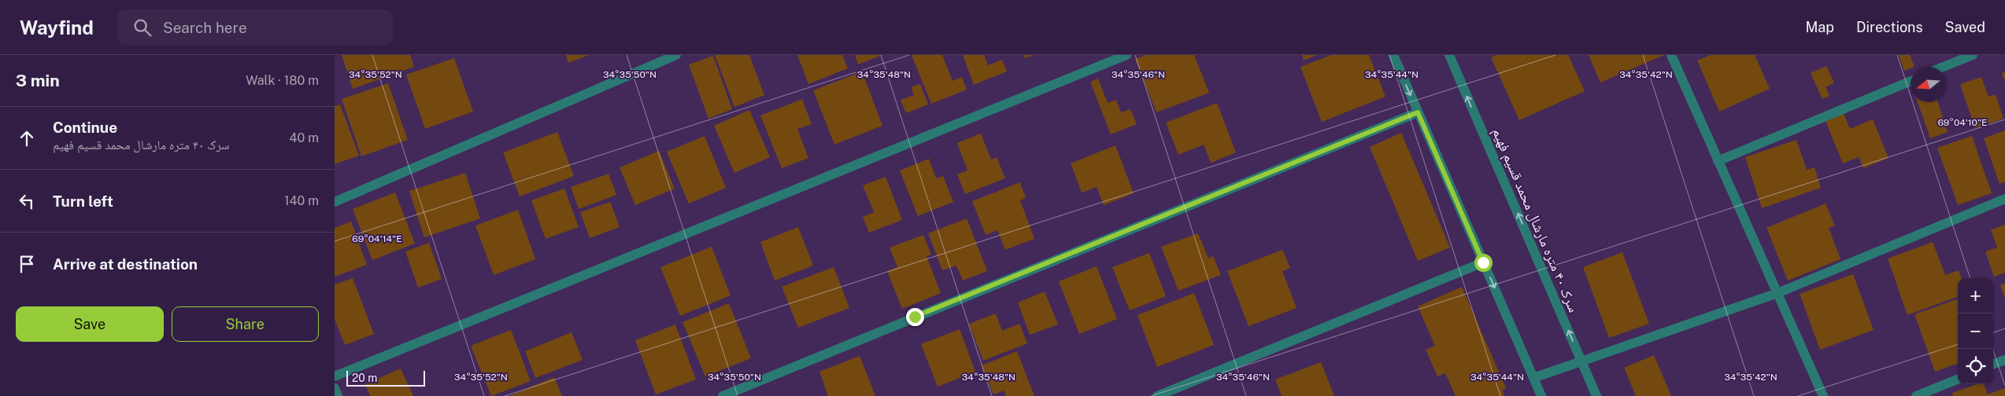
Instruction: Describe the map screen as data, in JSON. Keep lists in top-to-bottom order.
{
  "streets": {
    "street": ["سرک ۴۰ متره مارشال محمد قسیم فهیم"]
  },
  "scale_bar": "20 m",
  "north": "left",
  "page": {
    "header": "Wayfind",
    "search": "Search here",
    "nav": ["Map", "Directions", "Saved"],
    "heading": ["3 min", "Walk · 180 m"],
    "list": [
      ["Continue", "سرک ۴۰ متره مارشال محمد قسیم فهیم", "40 m"],
      ["Turn left", "140 m"],
      "Arrive at destination"
    ],
    "map_buttons": ["+", "−"],
    "buttons": ["Save", "Share"],
    "scale": "20 m"
  },
  "coordinates": [
    "34°35'52\"N",
    "34°35'50\"N",
    "34°35'48\"N",
    "34°35'46\"N",
    "34°35'44\"N",
    "34°35'42\"N",
    "69°04'10\"E",
    "69°04'14\"E"
  ]
}
